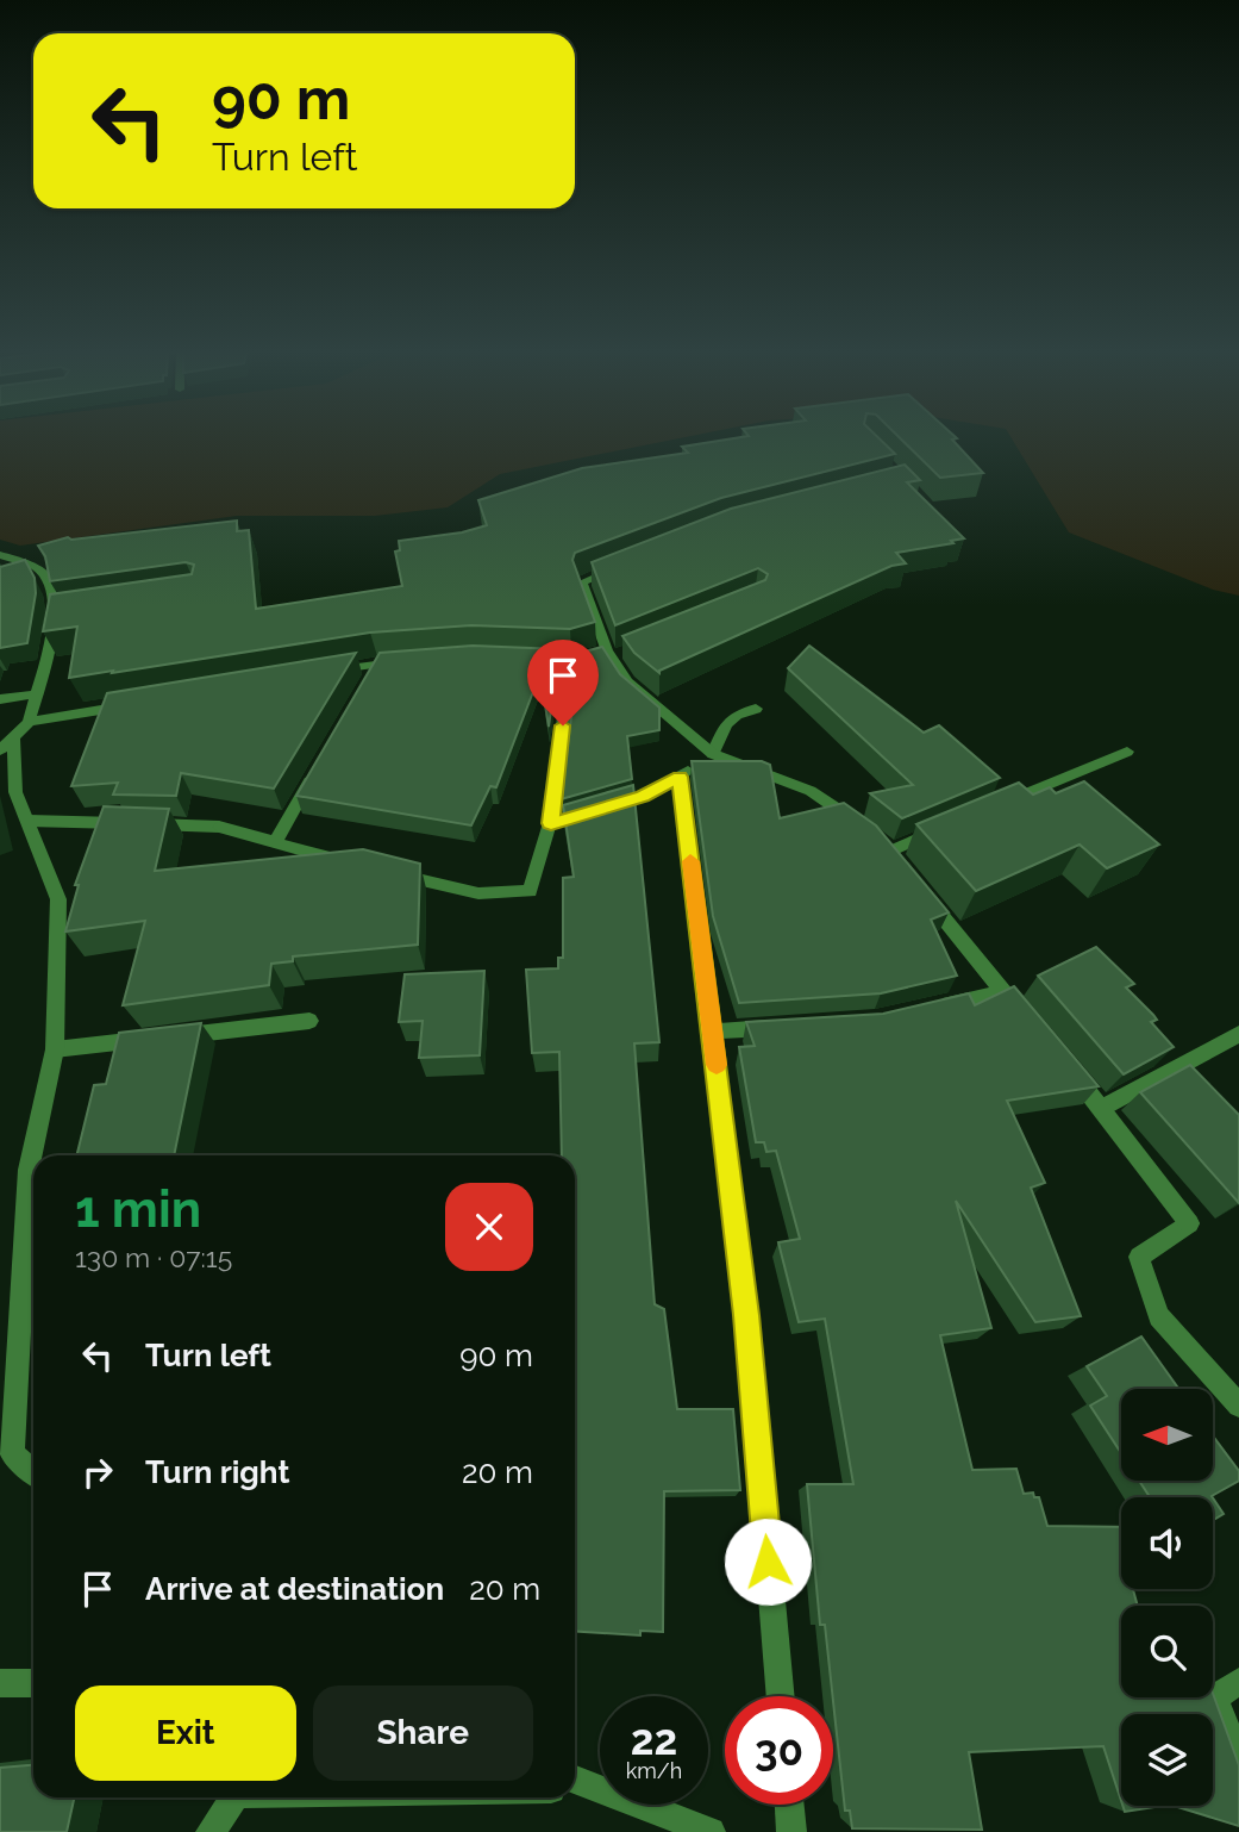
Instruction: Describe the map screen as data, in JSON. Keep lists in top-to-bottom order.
{
  "north": "left",
  "page": {
    "turn": ["90 m", "Turn left"],
    "heading": ["1 min", "130 m · 07:15"],
    "list": [
      {
        "name": "Turn left",
        "value": "90 m"
      },
      {
        "name": "Turn right",
        "value": "20 m"
      },
      {
        "name": "Arrive at destination",
        "value": "20 m"
      }
    ],
    "buttons": ["Exit", "Share"],
    "speed": "22 km/h",
    "limit": "30"
  }
}
